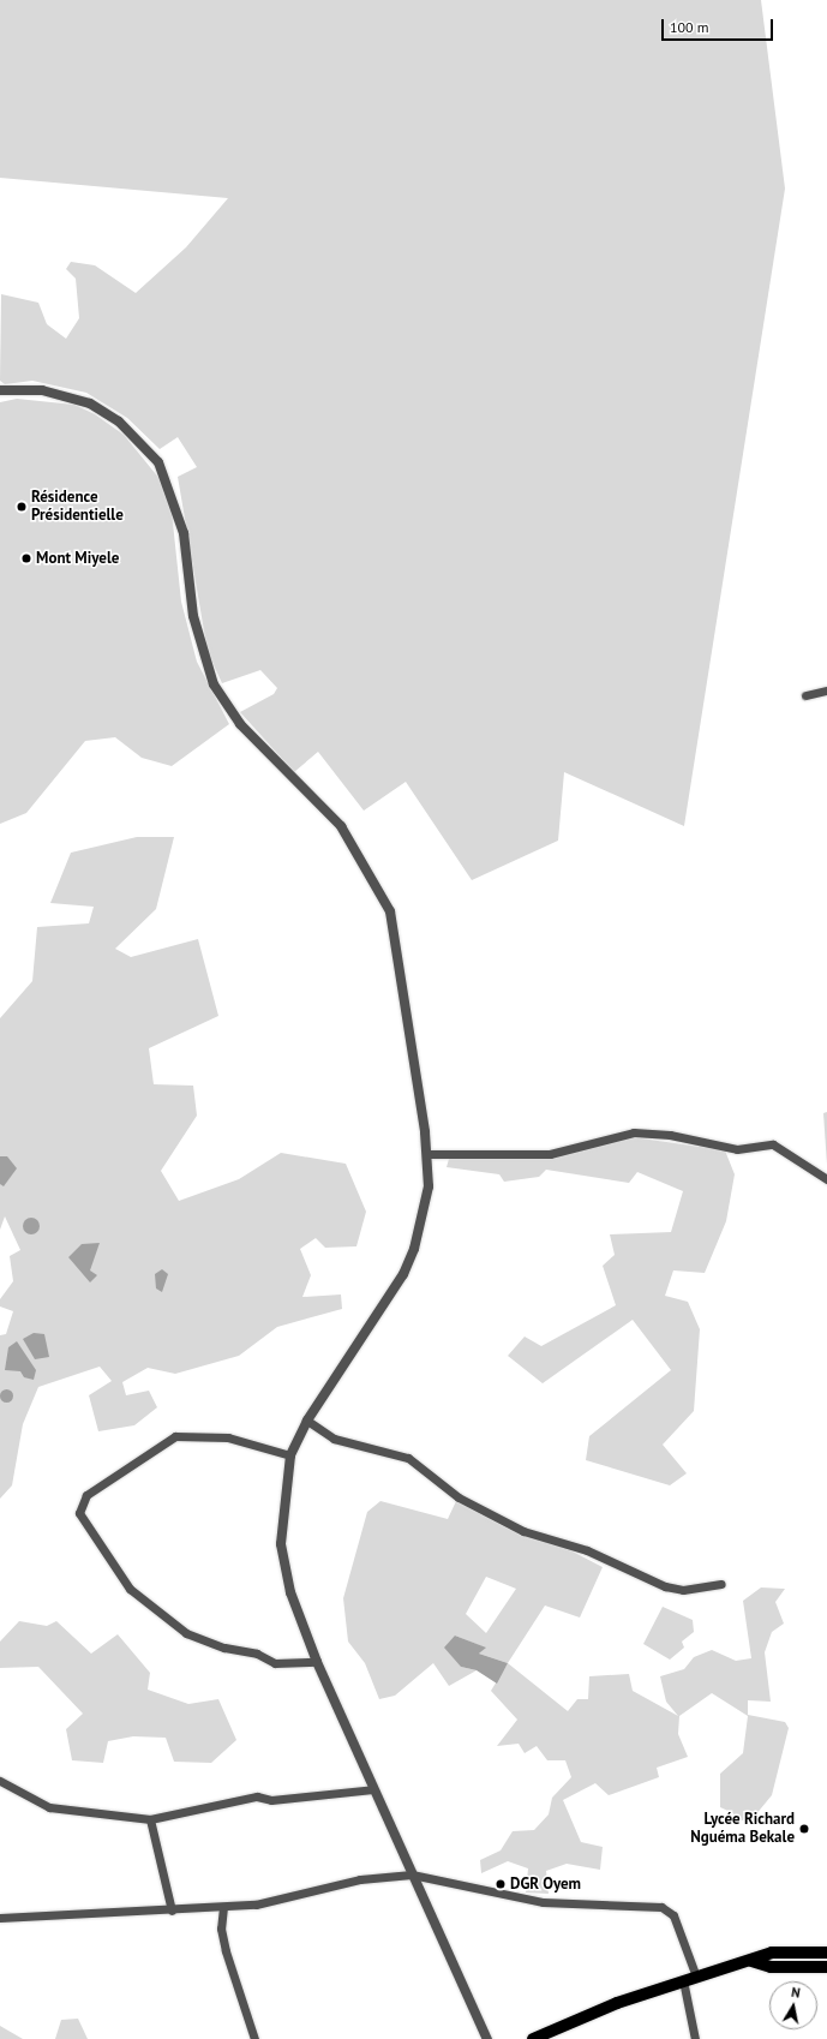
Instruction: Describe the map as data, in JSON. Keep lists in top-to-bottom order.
{
  "places": [
    "Résidence Présidentielle",
    "Mont Miyele",
    "Lycée Richard Nguéma Bekale",
    "DGR Oyem"
  ],
  "scale_bar": "100 m",
  "north": "top"
}
